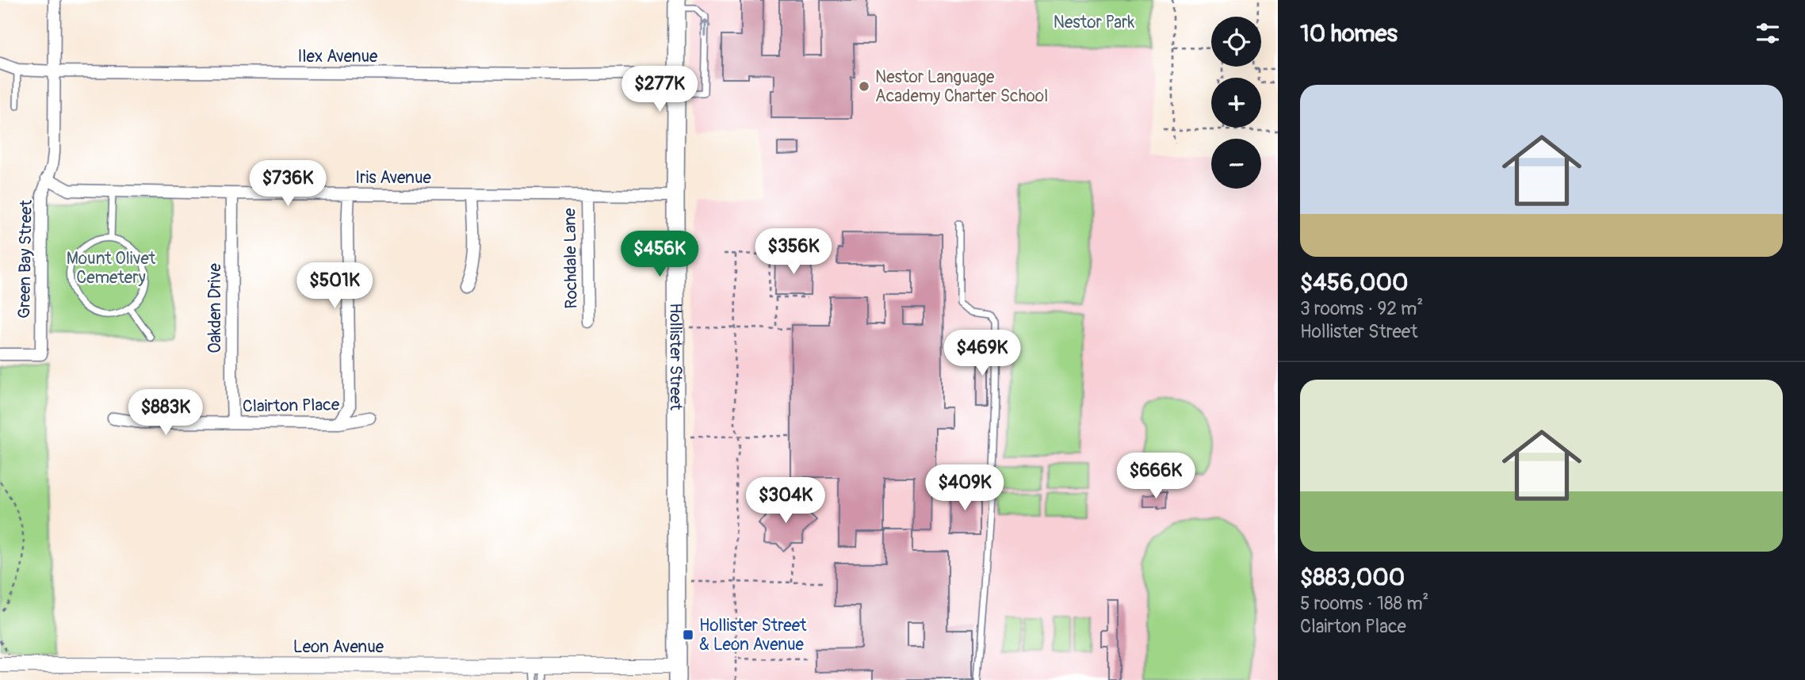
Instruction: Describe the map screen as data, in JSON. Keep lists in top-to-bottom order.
{
  "streets": {
    "main road": ["Hollister Street"],
    "street": [
      "Ilex Avenue",
      "Iris Avenue",
      "Rochdale Lane",
      "Green Bay Street",
      "Oakden Drive",
      "Clairton Place",
      "Leon Avenue"
    ]
  },
  "crossings": [
    ["Ilex Avenue", "Green Bay Street"],
    ["Ilex Avenue", "Hollister Street"],
    ["Iris Avenue", "Rochdale Lane"],
    ["Iris Avenue", "Green Bay Street"],
    ["Iris Avenue", "Oakden Drive"],
    ["Iris Avenue", "Hollister Street"],
    ["Oakden Drive", "Clairton Place"],
    ["Hollister Street", "Leon Avenue"]
  ],
  "parks": ["Nestor Park", "Mount Olivet Cemetery"],
  "places": {
    "other": ["Nestor Language Academy Charter School"],
    "transit": ["Hollister Street & Leon Avenue"]
  },
  "page": {
    "heading": "10 homes",
    "map_buttons": ["+", "−"],
    "price": [
      "$277K",
      "$736K",
      "$356K",
      "$456K",
      "$501K",
      "$469K",
      "$883K",
      "$666K",
      "$409K",
      "$304K"
    ],
    "list": [
      {
        "name": "$456,000",
        "note": "3 rooms · 92 m² · Hollister Street"
      },
      {
        "name": "$883,000",
        "note": "5 rooms · 188 m² · Clairton Place"
      }
    ]
  }
}
